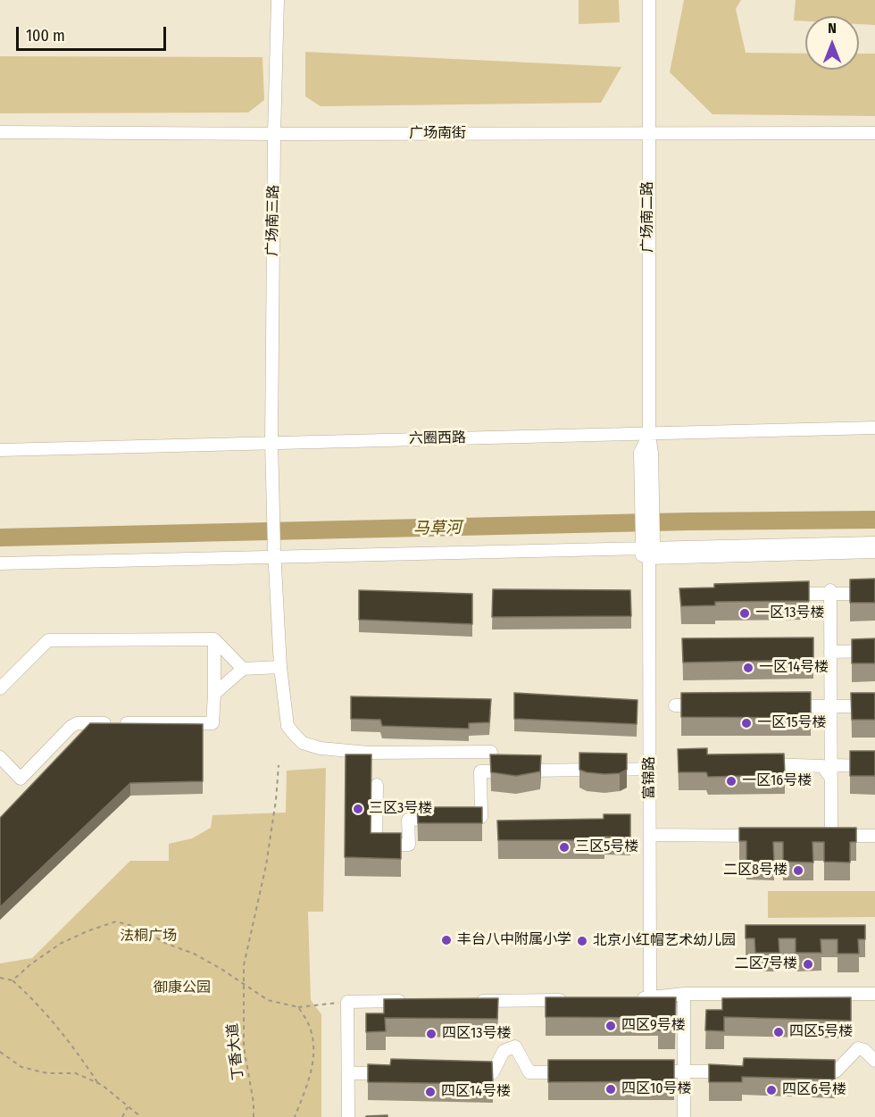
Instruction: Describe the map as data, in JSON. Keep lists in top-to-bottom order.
{
  "streets": {
    "street": [
      "广场南街",
      "广场南二路",
      "广场南三路",
      "六圈西路",
      "富锦路"
    ],
    "path": ["丁香大道"]
  },
  "crossings": [
    ["广场南街", "广场南二路"],
    ["广场南街", "广场南三路"],
    ["广场南二路", "六圈西路"],
    ["广场南二路", "富锦路"],
    ["广场南三路", "六圈西路"],
    ["六圈西路", "富锦路"]
  ],
  "water": ["马草河"],
  "parks": ["法桐广场", "御康公园"],
  "places": [
    "一区13号楼",
    "一区14号楼",
    "一区15号楼",
    "一区16号楼",
    "三区3号楼",
    "三区5号楼",
    "二区8号楼",
    "丰台八中附属小学",
    "北京小红帽艺术幼儿园",
    "二区7号楼",
    "四区9号楼",
    "四区5号楼",
    "四区13号楼",
    "四区10号楼",
    "四区6号楼",
    "四区14号楼"
  ],
  "scale_bar": "100 m",
  "north": "top"
}
